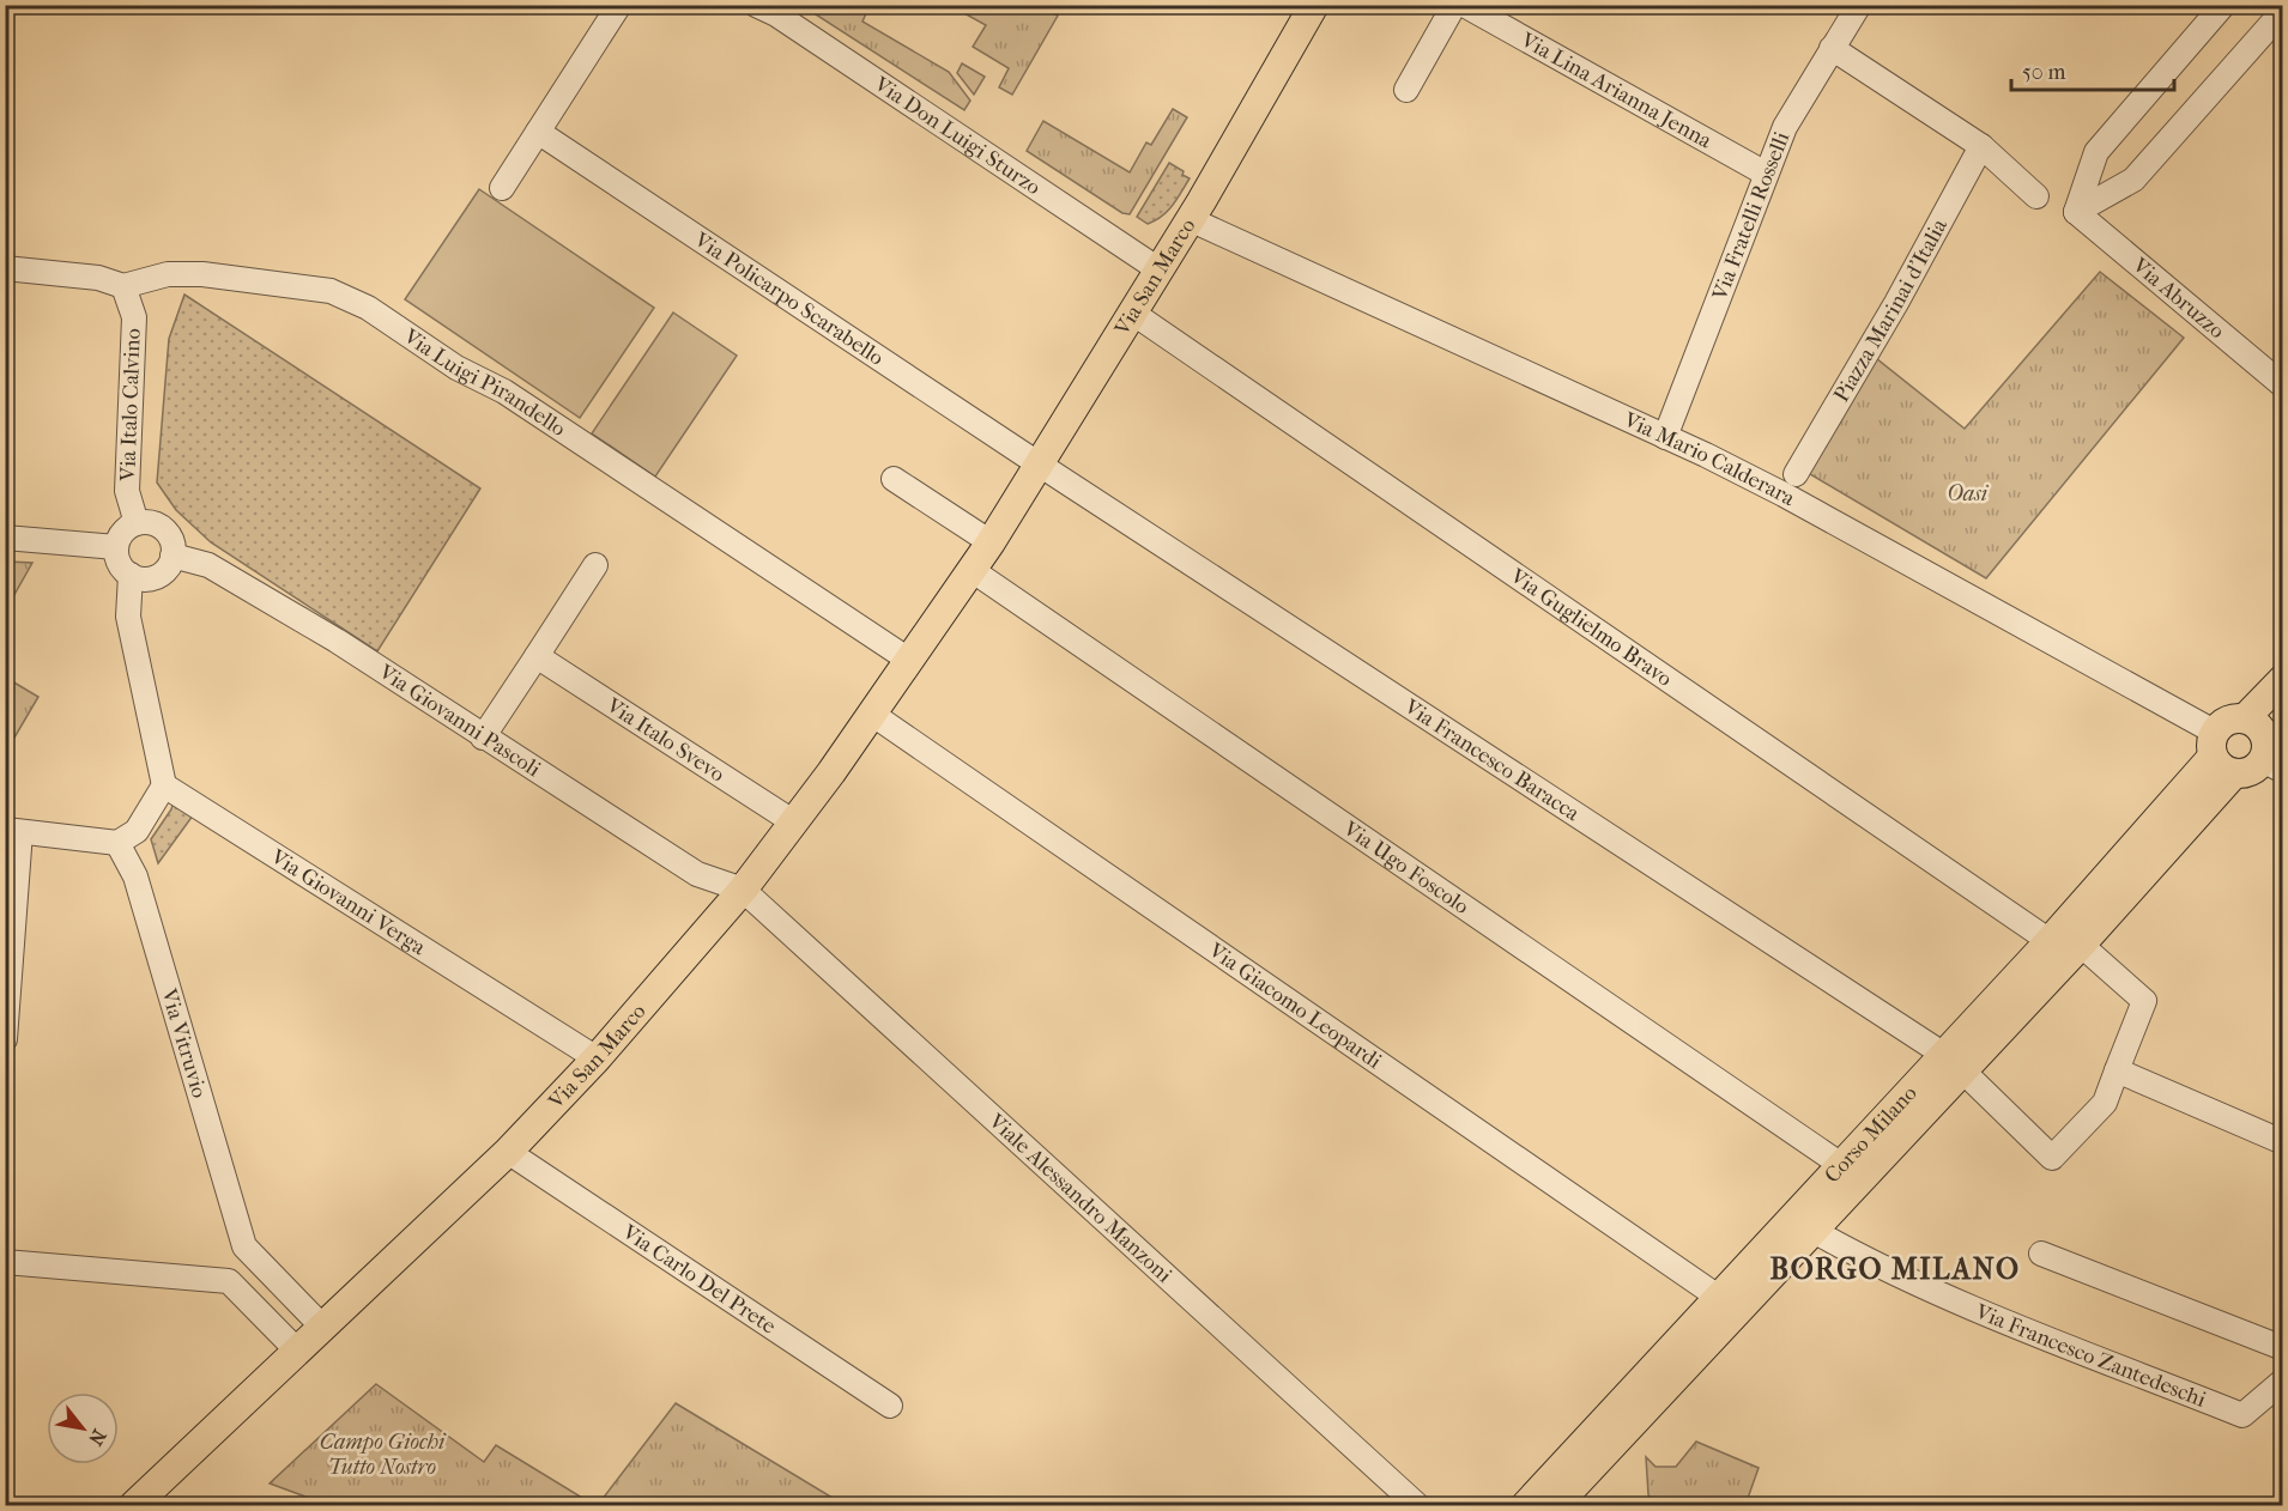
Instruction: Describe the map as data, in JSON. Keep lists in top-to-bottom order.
{
  "streets": {
    "main road": ["Via San Marco", "Corso Milano"],
    "street": [
      "Via Lina Arianna Jenna",
      "Via Don Luigi Sturzo",
      "Via Fratelli Rosselli",
      "Via Policarpo Scarabello",
      "Via Abruzzo",
      "Piazza Marinai d'Italia",
      "Via Luigi Pirandello",
      "Via Italo Calvino",
      "Via Mario Calderara",
      "Via Guglielmo Bravo",
      "Via Giovanni Pascoli",
      "Via Italo Svevo",
      "Via Francesco Baracca",
      "Via Ugo Foscolo",
      "Via Giovanni Verga",
      "Via Giacomo Leopardi",
      "Via Vitruvio",
      "Viale Alessandro Manzoni",
      "Via Carlo Del Prete",
      "Via Francesco Zantedeschi"
    ]
  },
  "crossings": [
    ["Via Lina Arianna Jenna", "Via Fratelli Rosselli"],
    ["Via Don Luigi Sturzo", "Via San Marco"],
    ["Via Fratelli Rosselli", "Via Mario Calderara"],
    ["Via San Marco", "Via Policarpo Scarabello"],
    ["Via San Marco", "Via Luigi Pirandello"],
    ["Via San Marco", "Via Mario Calderara"],
    ["Via San Marco", "Via Guglielmo Bravo"],
    ["Via San Marco", "Via Giovanni Pascoli"],
    ["Via San Marco", "Via Italo Svevo"],
    ["Via San Marco", "Via Francesco Baracca"],
    ["Via San Marco", "Via Ugo Foscolo"],
    ["Via San Marco", "Via Giovanni Verga"],
    ["Via San Marco", "Via Giacomo Leopardi"],
    ["Via San Marco", "Via Vitruvio"],
    ["Via San Marco", "Viale Alessandro Manzoni"],
    ["Via San Marco", "Via Carlo Del Prete"],
    ["Via Policarpo Scarabello", "Via Francesco Baracca"],
    ["Via Luigi Pirandello", "Via Italo Calvino"],
    ["Via Italo Calvino", "Via Giovanni Pascoli"],
    ["Via Mario Calderara", "Corso Milano"],
    ["Via Guglielmo Bravo", "Corso Milano"],
    ["Via Giovanni Pascoli", "Viale Alessandro Manzoni"],
    ["Via Francesco Baracca", "Corso Milano"],
    ["Via Ugo Foscolo", "Corso Milano"],
    ["Via Giacomo Leopardi", "Corso Milano"],
    ["Corso Milano", "Via Francesco Zantedeschi"]
  ],
  "districts": ["BORGO MILANO"],
  "parks": ["Oasi", "Campo Giochi Tutto Nostro"],
  "scale_bar": "50 m",
  "north": "bottom right"
}
